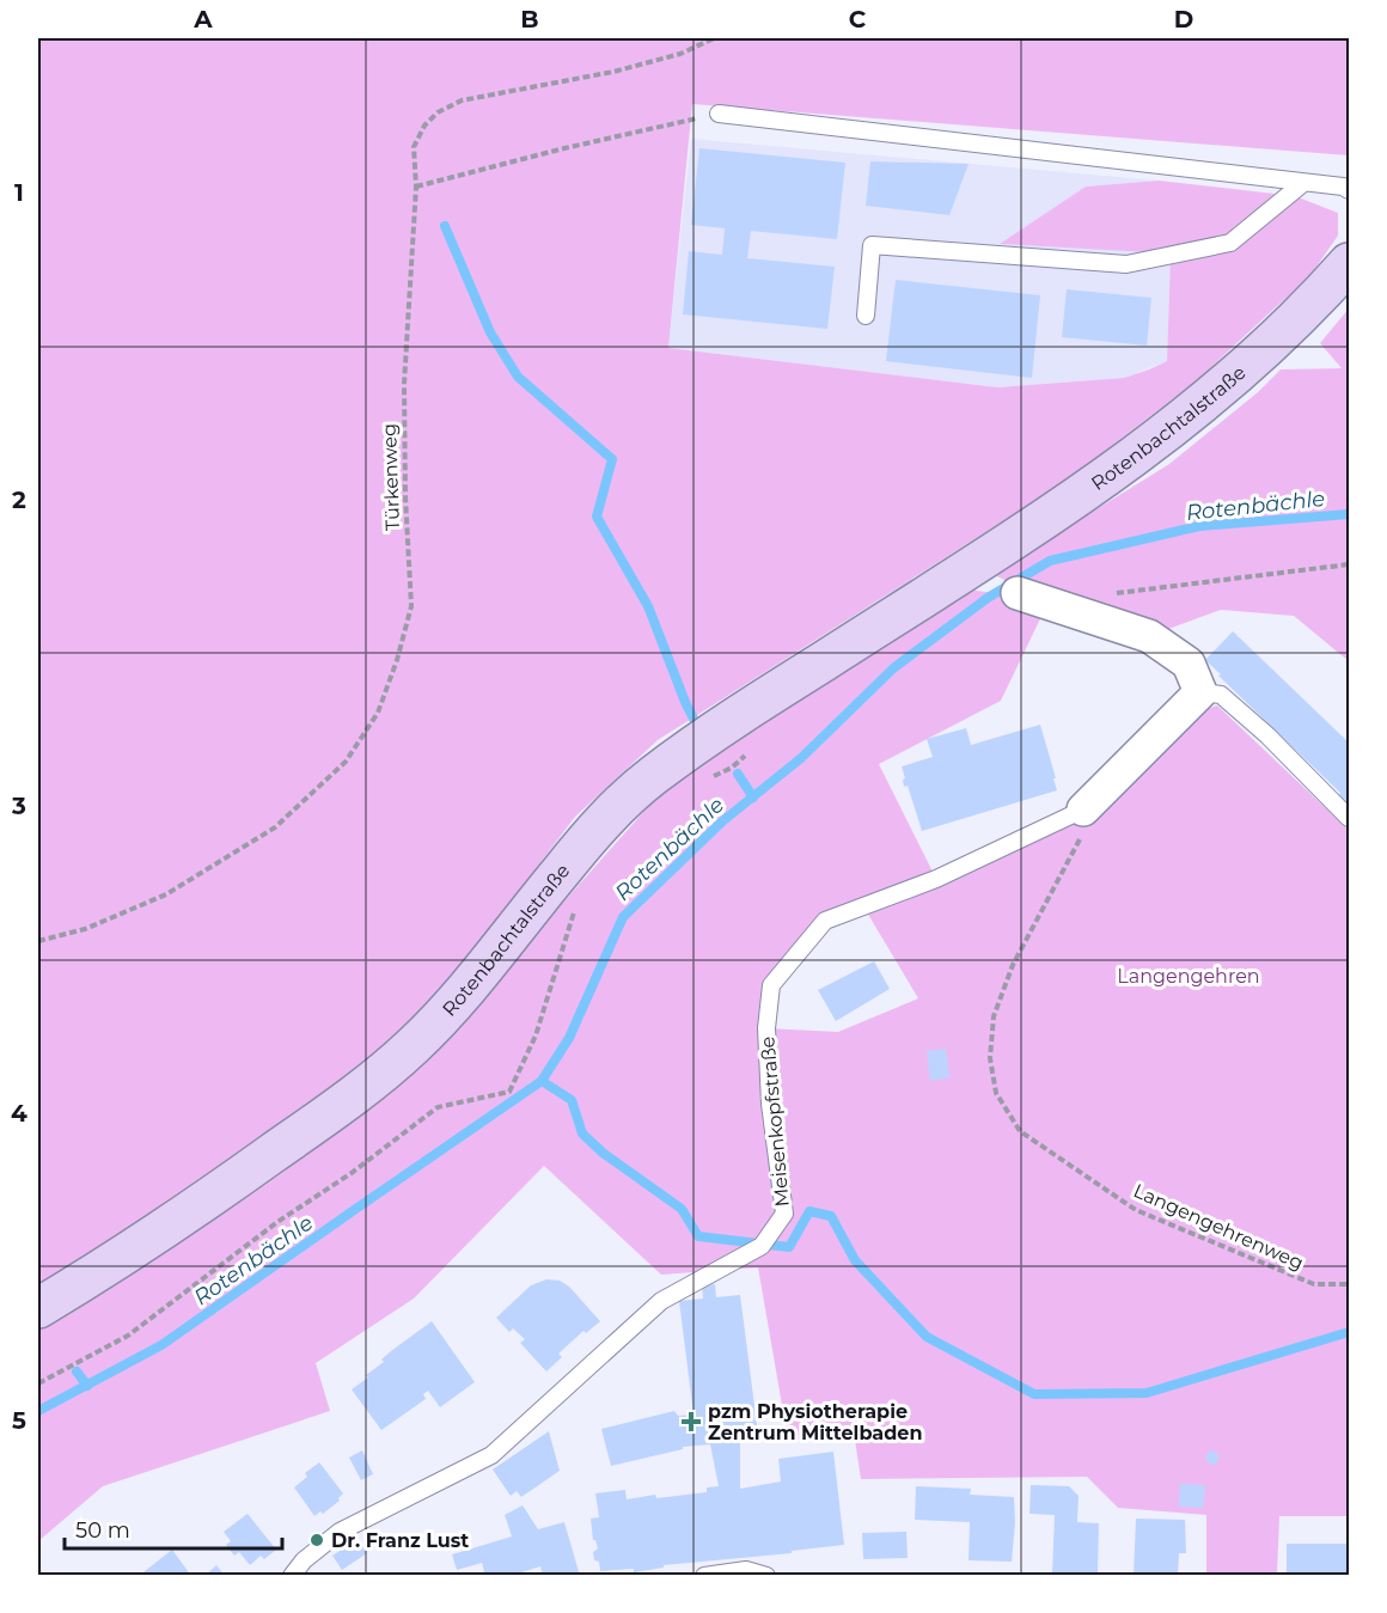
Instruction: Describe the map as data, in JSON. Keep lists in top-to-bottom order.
{
  "streets": {
    "main road": ["Rotenbachtalstraße"],
    "street": ["Meisenkopfstraße"],
    "path": ["Türkenweg", "Langengehrenweg"]
  },
  "crossings": [
    ["Meisenkopfstraße", "Langengehrenweg"]
  ],
  "water": ["Rotenbächle"],
  "parks": ["Langengehren"],
  "places": {
    "health": ["pzm Physiotherapie Zentrum Mittelbaden"],
    "other": ["Dr. Franz Lust"]
  },
  "scale_bar": "50 m",
  "grid": {
    "columns": [
      "A",
      "B",
      "C",
      "D"
    ],
    "rows": [
      "1",
      "2",
      "3",
      "4",
      "5"
    ]
  }
}
